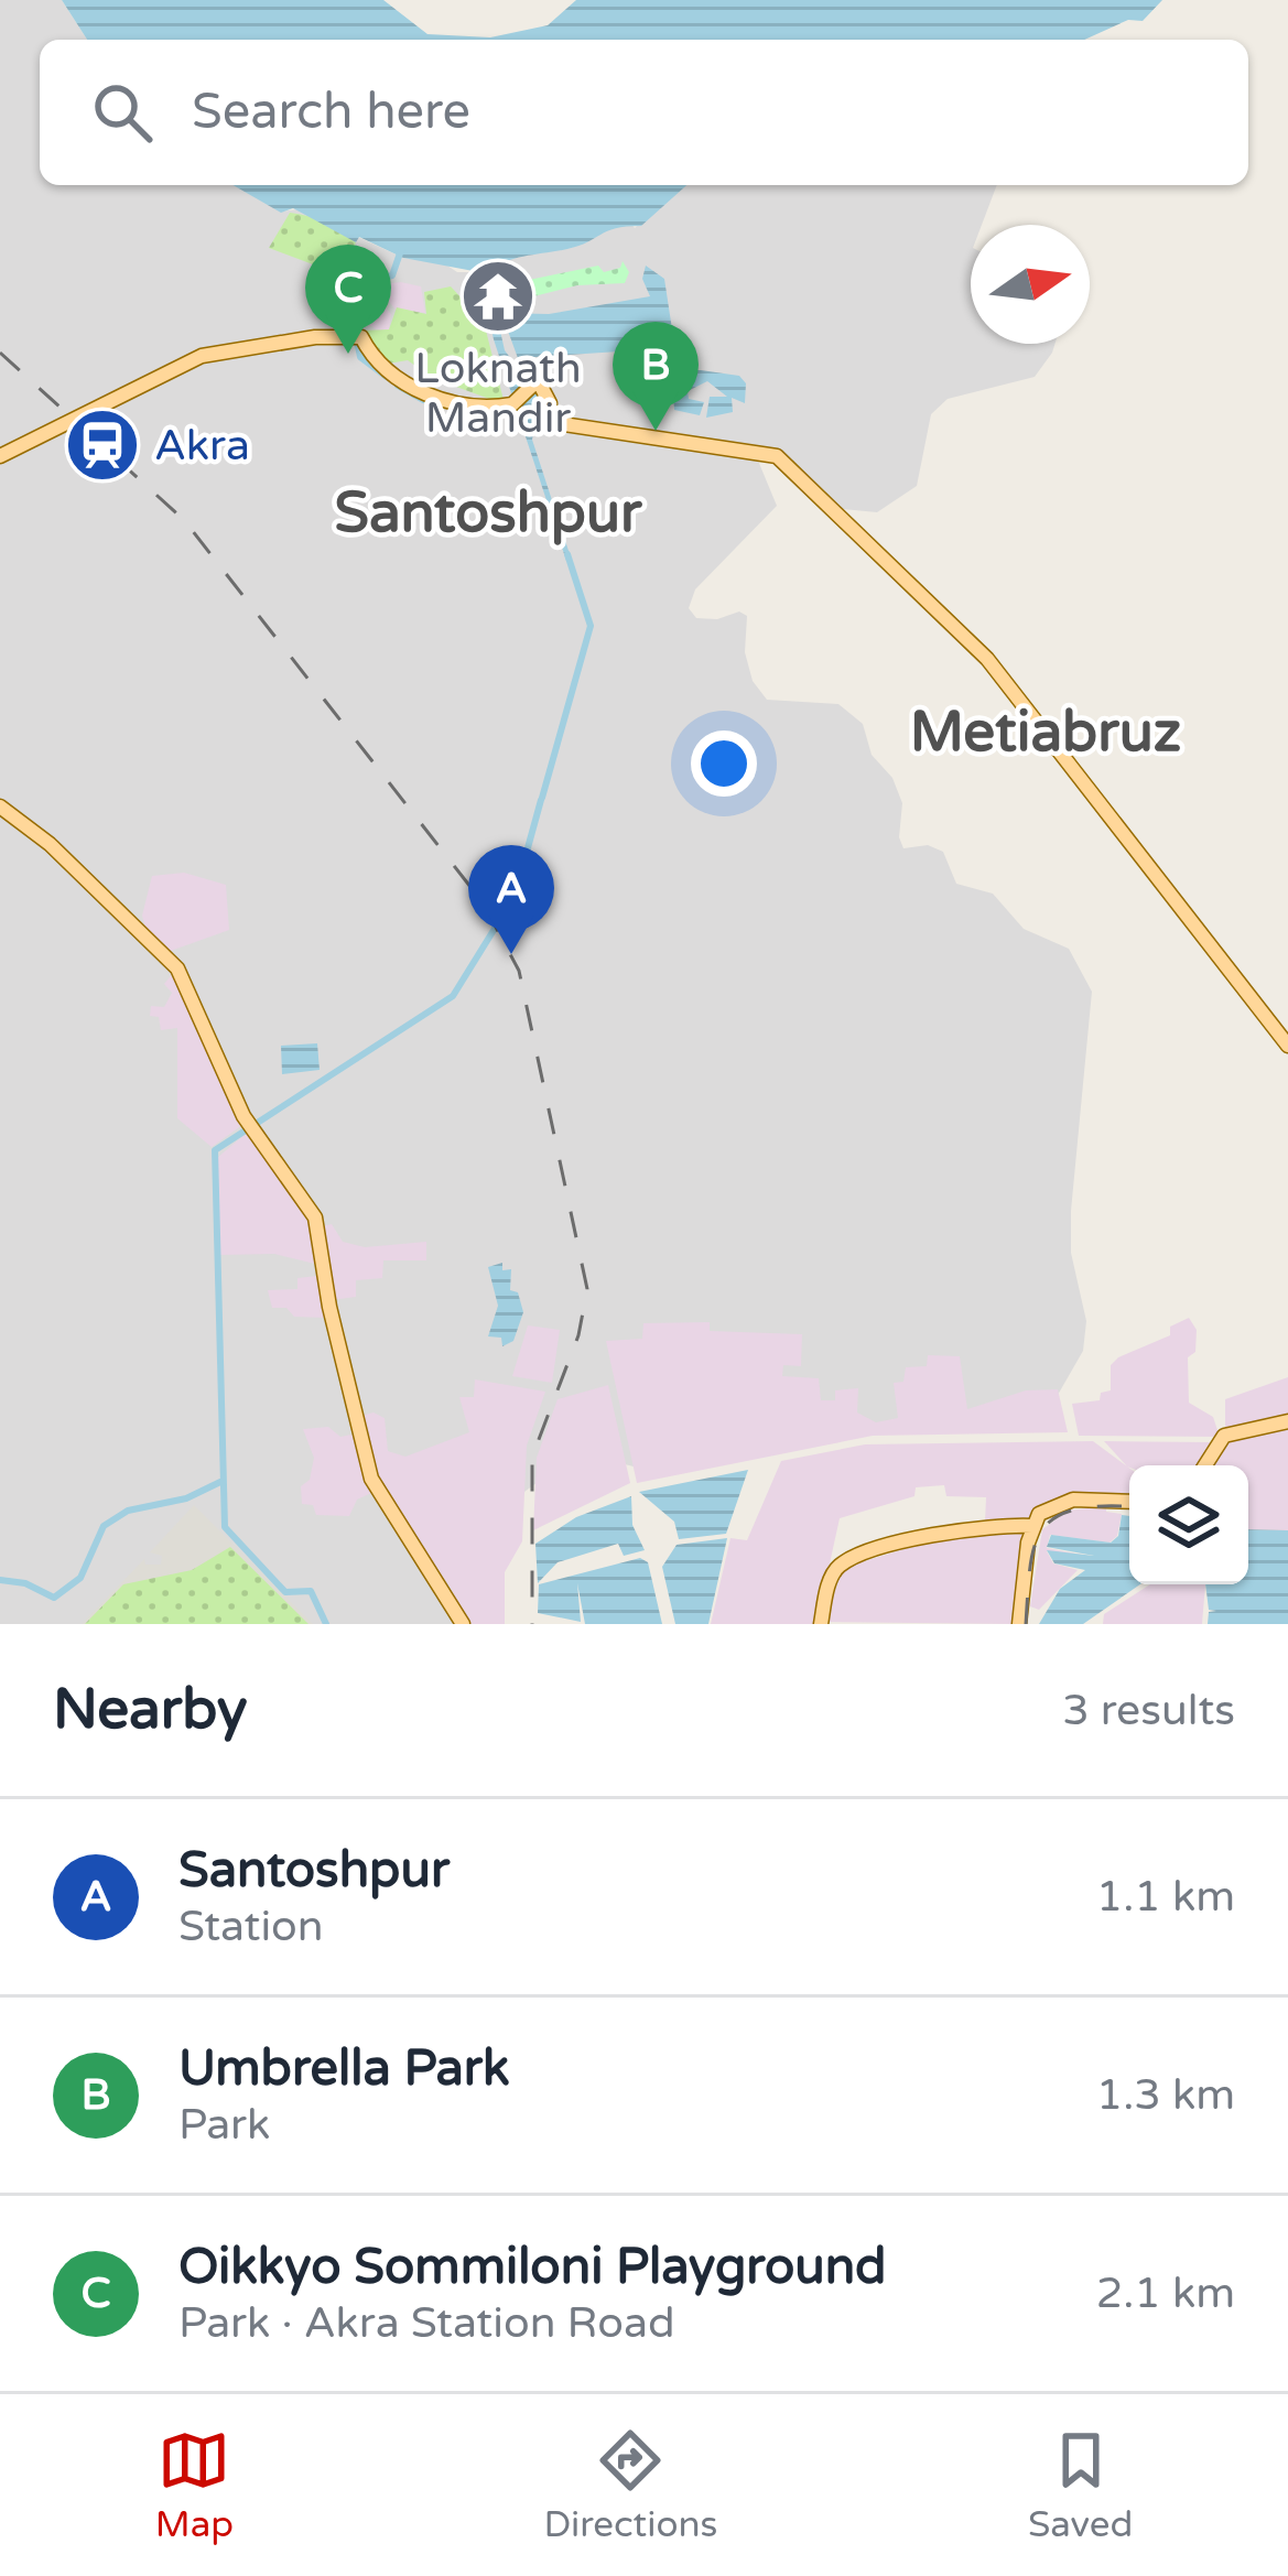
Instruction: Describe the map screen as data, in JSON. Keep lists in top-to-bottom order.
{
  "districts": ["Santoshpur", "Metiabruz"],
  "places": {
    "temple": ["Loknath Mandir"],
    "station": ["Akra"]
  },
  "north": "right",
  "page": {
    "search": "Search here",
    "pins": ["C", "B", "A"],
    "heading": ["Nearby", "3 results"],
    "list": [
      {
        "mark": "A",
        "name": "Santoshpur",
        "note": "Station",
        "value": "1.1 km"
      },
      {
        "mark": "B",
        "name": "Umbrella Park",
        "note": "Park",
        "value": "1.3 km"
      },
      {
        "mark": "C",
        "name": "Oikkyo Sommiloni Playground",
        "note": "Park · Akra Station Road",
        "value": "2.1 km"
      }
    ],
    "nav": ["Map", "Directions", "Saved"]
  }
}
